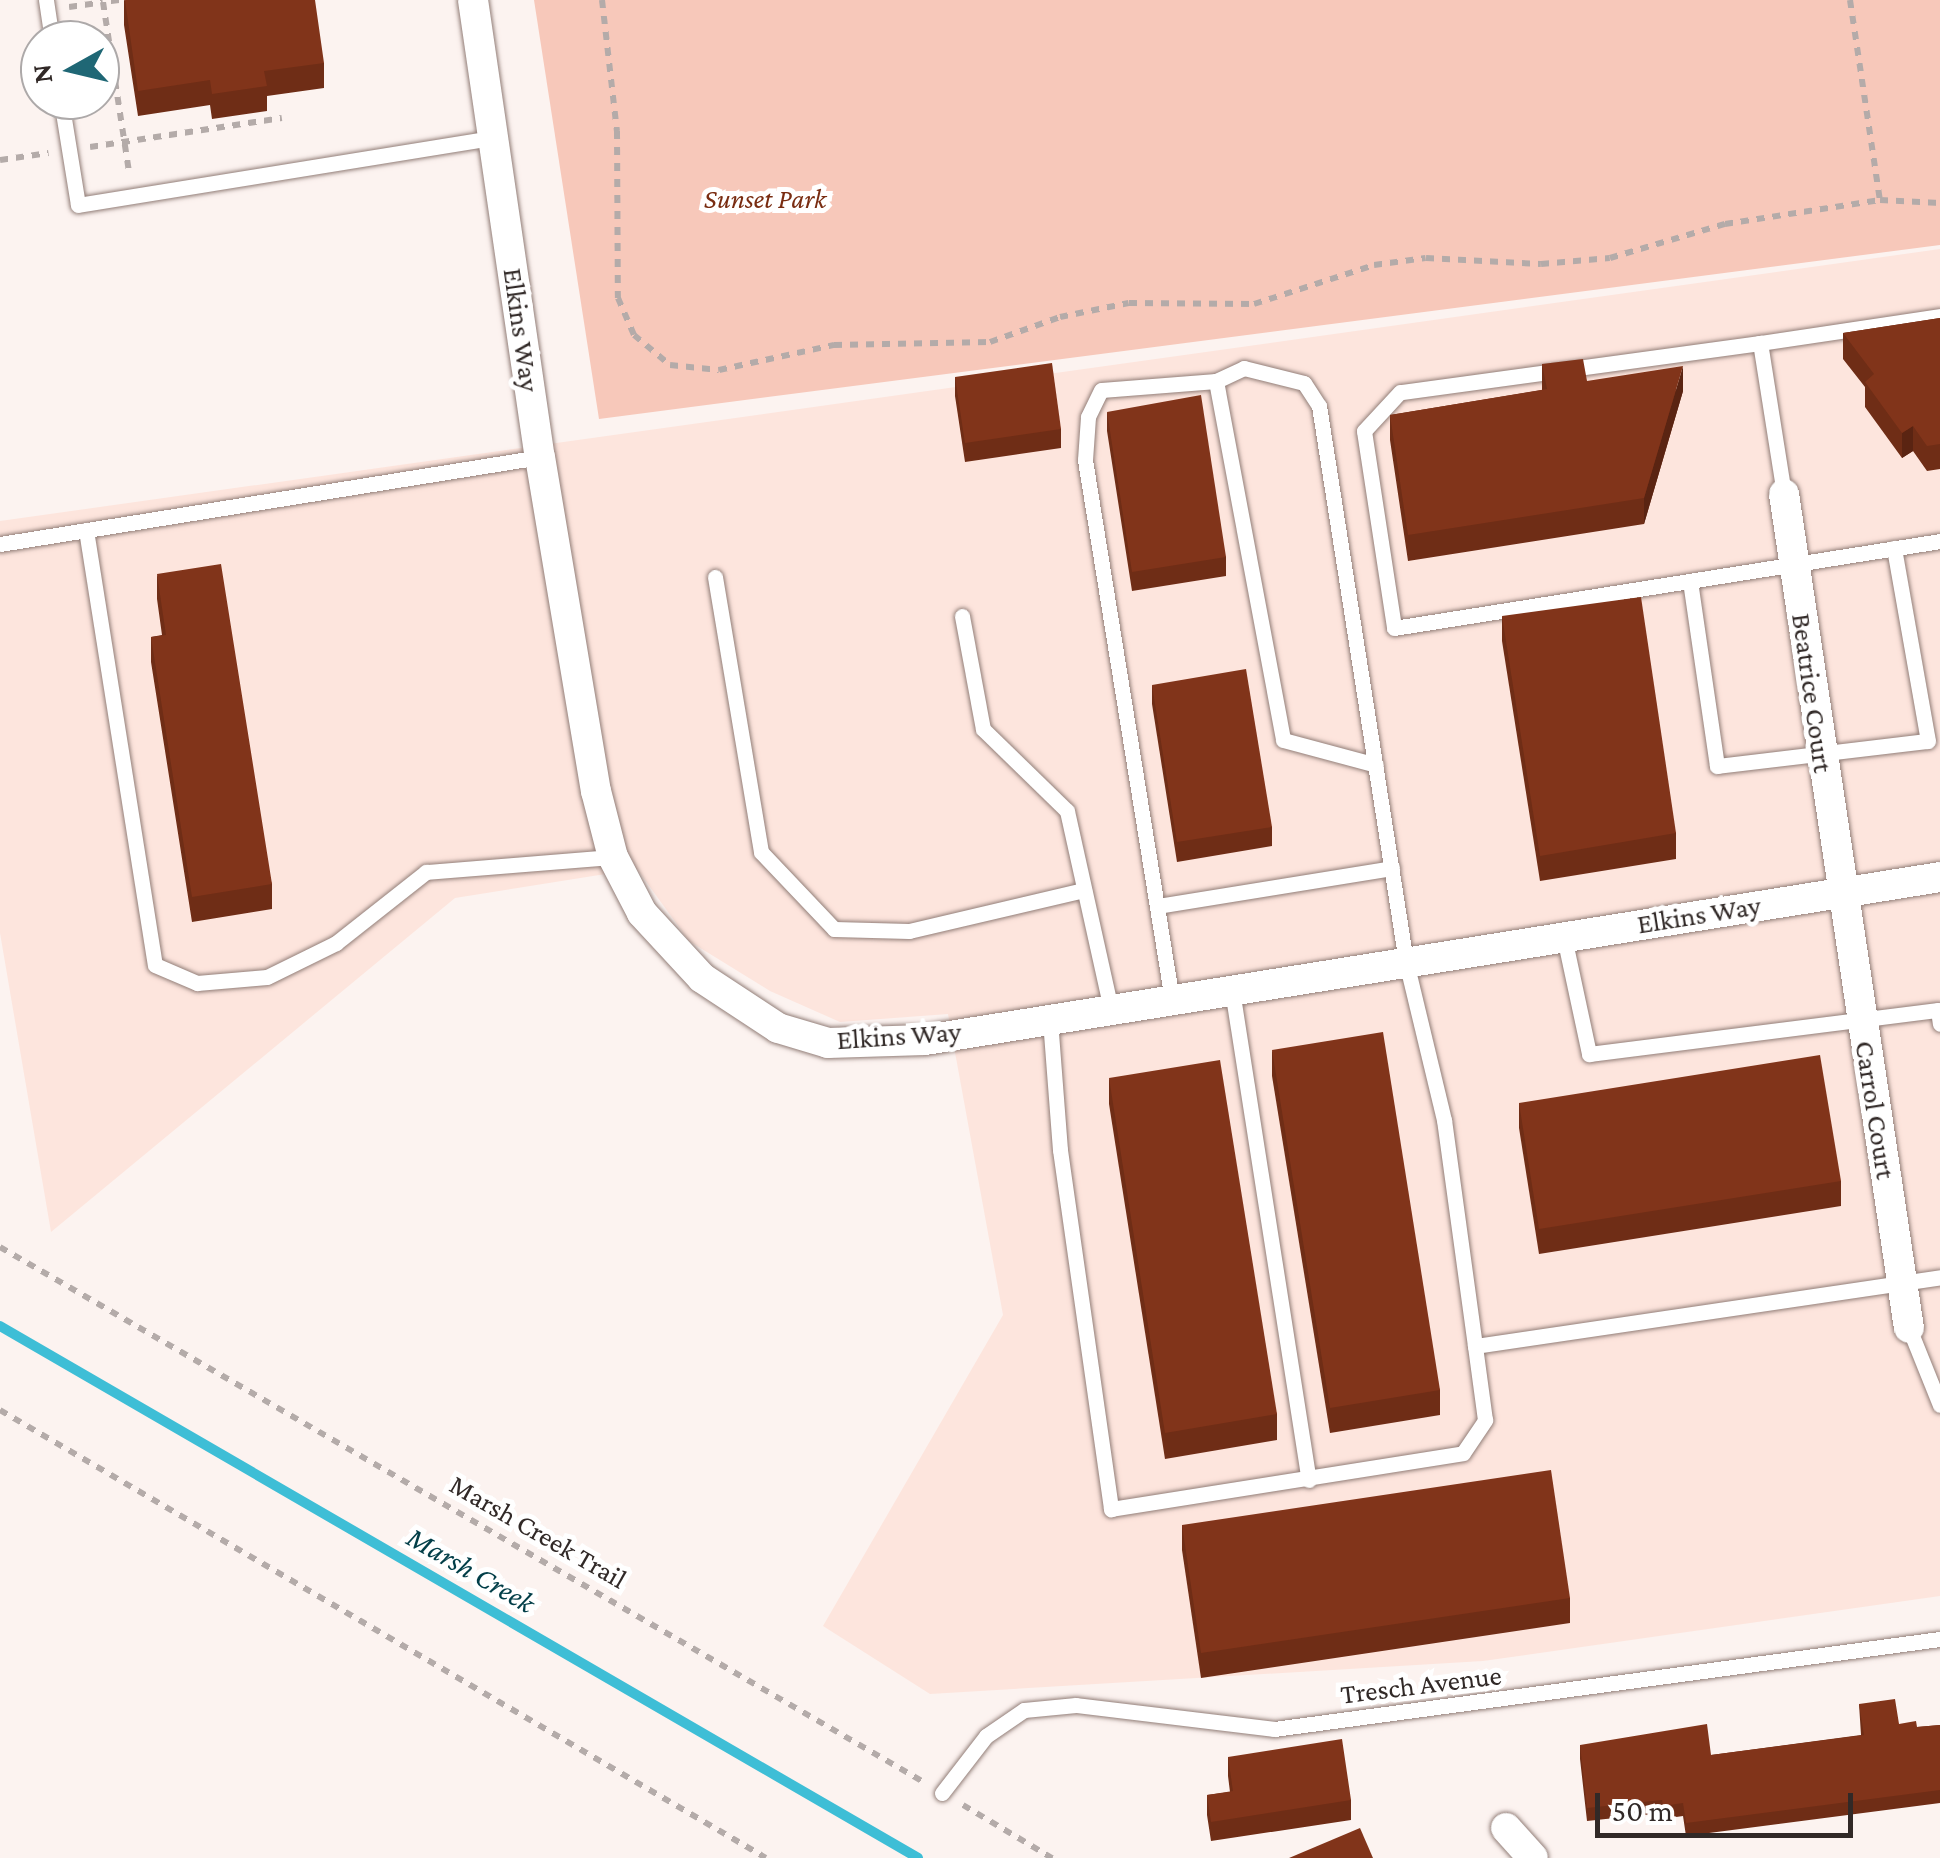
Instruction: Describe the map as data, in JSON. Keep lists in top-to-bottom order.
{
  "streets": {
    "street": ["Elkins Way", "Beatrice Court", "Carrol Court"],
    "lane": ["Tresch Avenue"],
    "path": ["Marsh Creek Trail"]
  },
  "crossings": [
    ["Elkins Way", "Beatrice Court"],
    ["Elkins Way", "Carrol Court"],
    ["Beatrice Court", "Carrol Court"],
    ["Marsh Creek Trail", "Tresch Avenue"]
  ],
  "water": ["Marsh Creek"],
  "parks": ["Sunset Park"],
  "scale_bar": "50 m",
  "north": "left"
}
